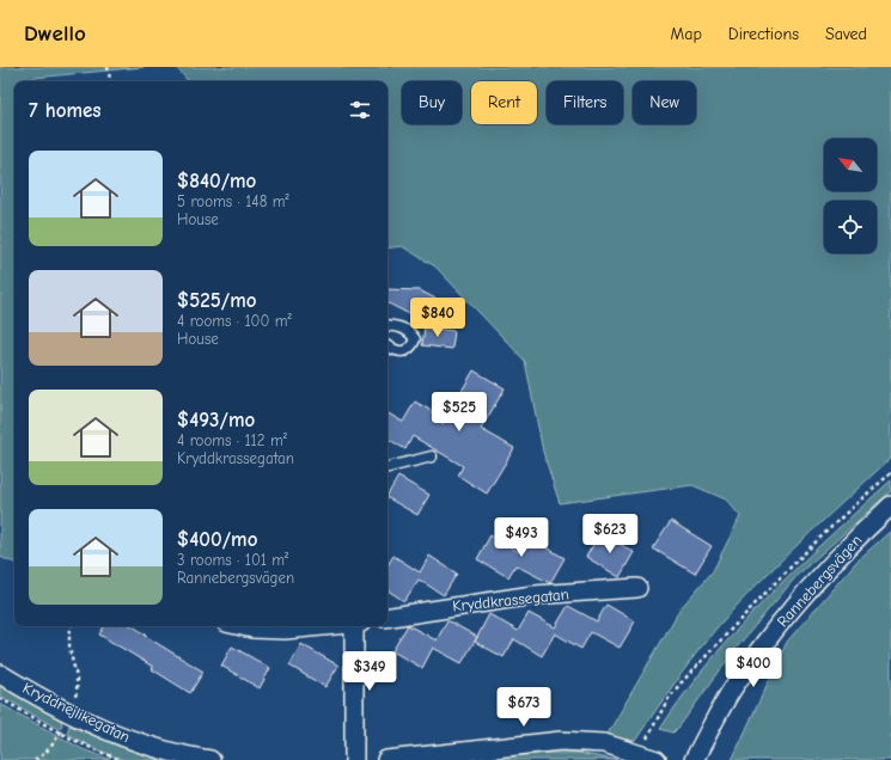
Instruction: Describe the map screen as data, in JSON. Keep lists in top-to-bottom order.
{
  "streets": {
    "street": ["Rannebergsvägen", "Kryddkrassegatan", "Kryddnejlikegatan"]
  },
  "north": "top left",
  "page": {
    "header": "Dwello",
    "nav": ["Map", "Directions", "Saved"],
    "chip": [
      "Buy",
      "Rent",
      "Filters",
      "New"
    ],
    "heading": "7 homes",
    "list": [
      {
        "name": "$840/mo",
        "note": "5 rooms · 148 m² · House"
      },
      {
        "name": "$525/mo",
        "note": "4 rooms · 100 m² · House"
      },
      {
        "name": "$493/mo",
        "note": "4 rooms · 112 m² · Kryddkrassegatan"
      },
      {
        "name": "$400/mo",
        "note": "3 rooms · 101 m² · Rannebergsvägen"
      }
    ],
    "price": [
      "$840",
      "$525",
      "$623",
      "$493",
      "$400",
      "$349",
      "$673"
    ]
  }
}
